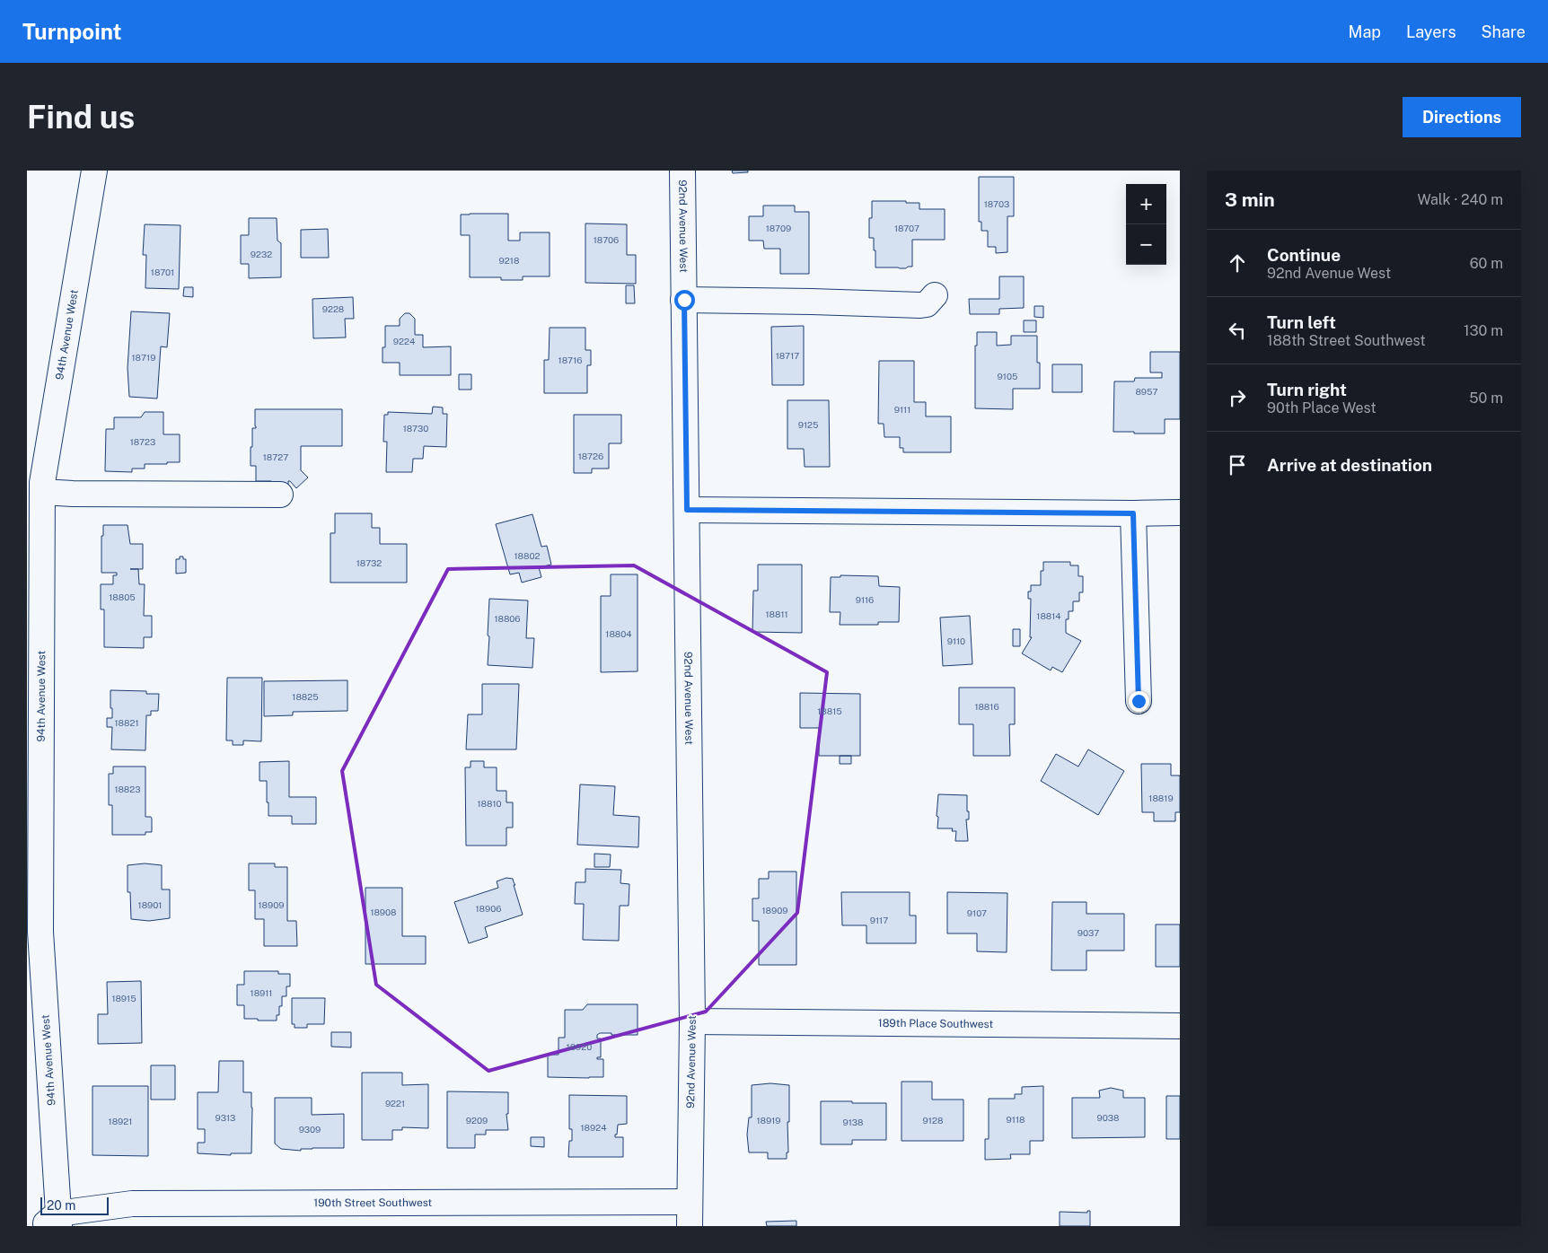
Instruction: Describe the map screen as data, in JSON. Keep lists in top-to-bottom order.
{
  "streets": {
    "street": [
      "92nd Avenue West",
      "94th Avenue West",
      "189th Place Southwest",
      "190th Street Southwest"
    ]
  },
  "crossings": [
    ["92nd Avenue West", "189th Place Southwest"],
    ["92nd Avenue West", "190th Street Southwest"],
    ["94th Avenue West", "190th Street Southwest"]
  ],
  "house_numbers": [
    "18703",
    "18709",
    "18707",
    "18706",
    "9232",
    "9218",
    "18701",
    "9228",
    "9224",
    "18717",
    "18719",
    "18716",
    "9105",
    "8957",
    "9111",
    "9125",
    "18730",
    "18723",
    "18726",
    "18727",
    "18802",
    "18732",
    "18805",
    "9116",
    "18811",
    "18814",
    "18806",
    "18804",
    "9110",
    "18825",
    "18816",
    "18815",
    "18821",
    "18823",
    "18819",
    "18810",
    "18901",
    "18909",
    "18906",
    "18909",
    "18908",
    "9107",
    "9117",
    "9037",
    "18911",
    "18915",
    "18920",
    "9221",
    "9313",
    "9038",
    "9118",
    "9209",
    "18919",
    "9128",
    "18921",
    "9138",
    "18924",
    "9309"
  ],
  "scale_bar": "20 m",
  "page": {
    "header": "Turnpoint",
    "nav": ["Map", "Layers", "Share"],
    "buttons": "Directions",
    "title": "Find us",
    "heading": ["3 min", "Walk · 240 m"],
    "map_buttons": ["+", "−"],
    "list": [
      ["Continue", "92nd Avenue West", "60 m"],
      ["Turn left", "188th Street Southwest", "130 m"],
      ["Turn right", "90th Place West", "50 m"],
      "Arrive at destination"
    ],
    "scale": "20 m"
  }
}
